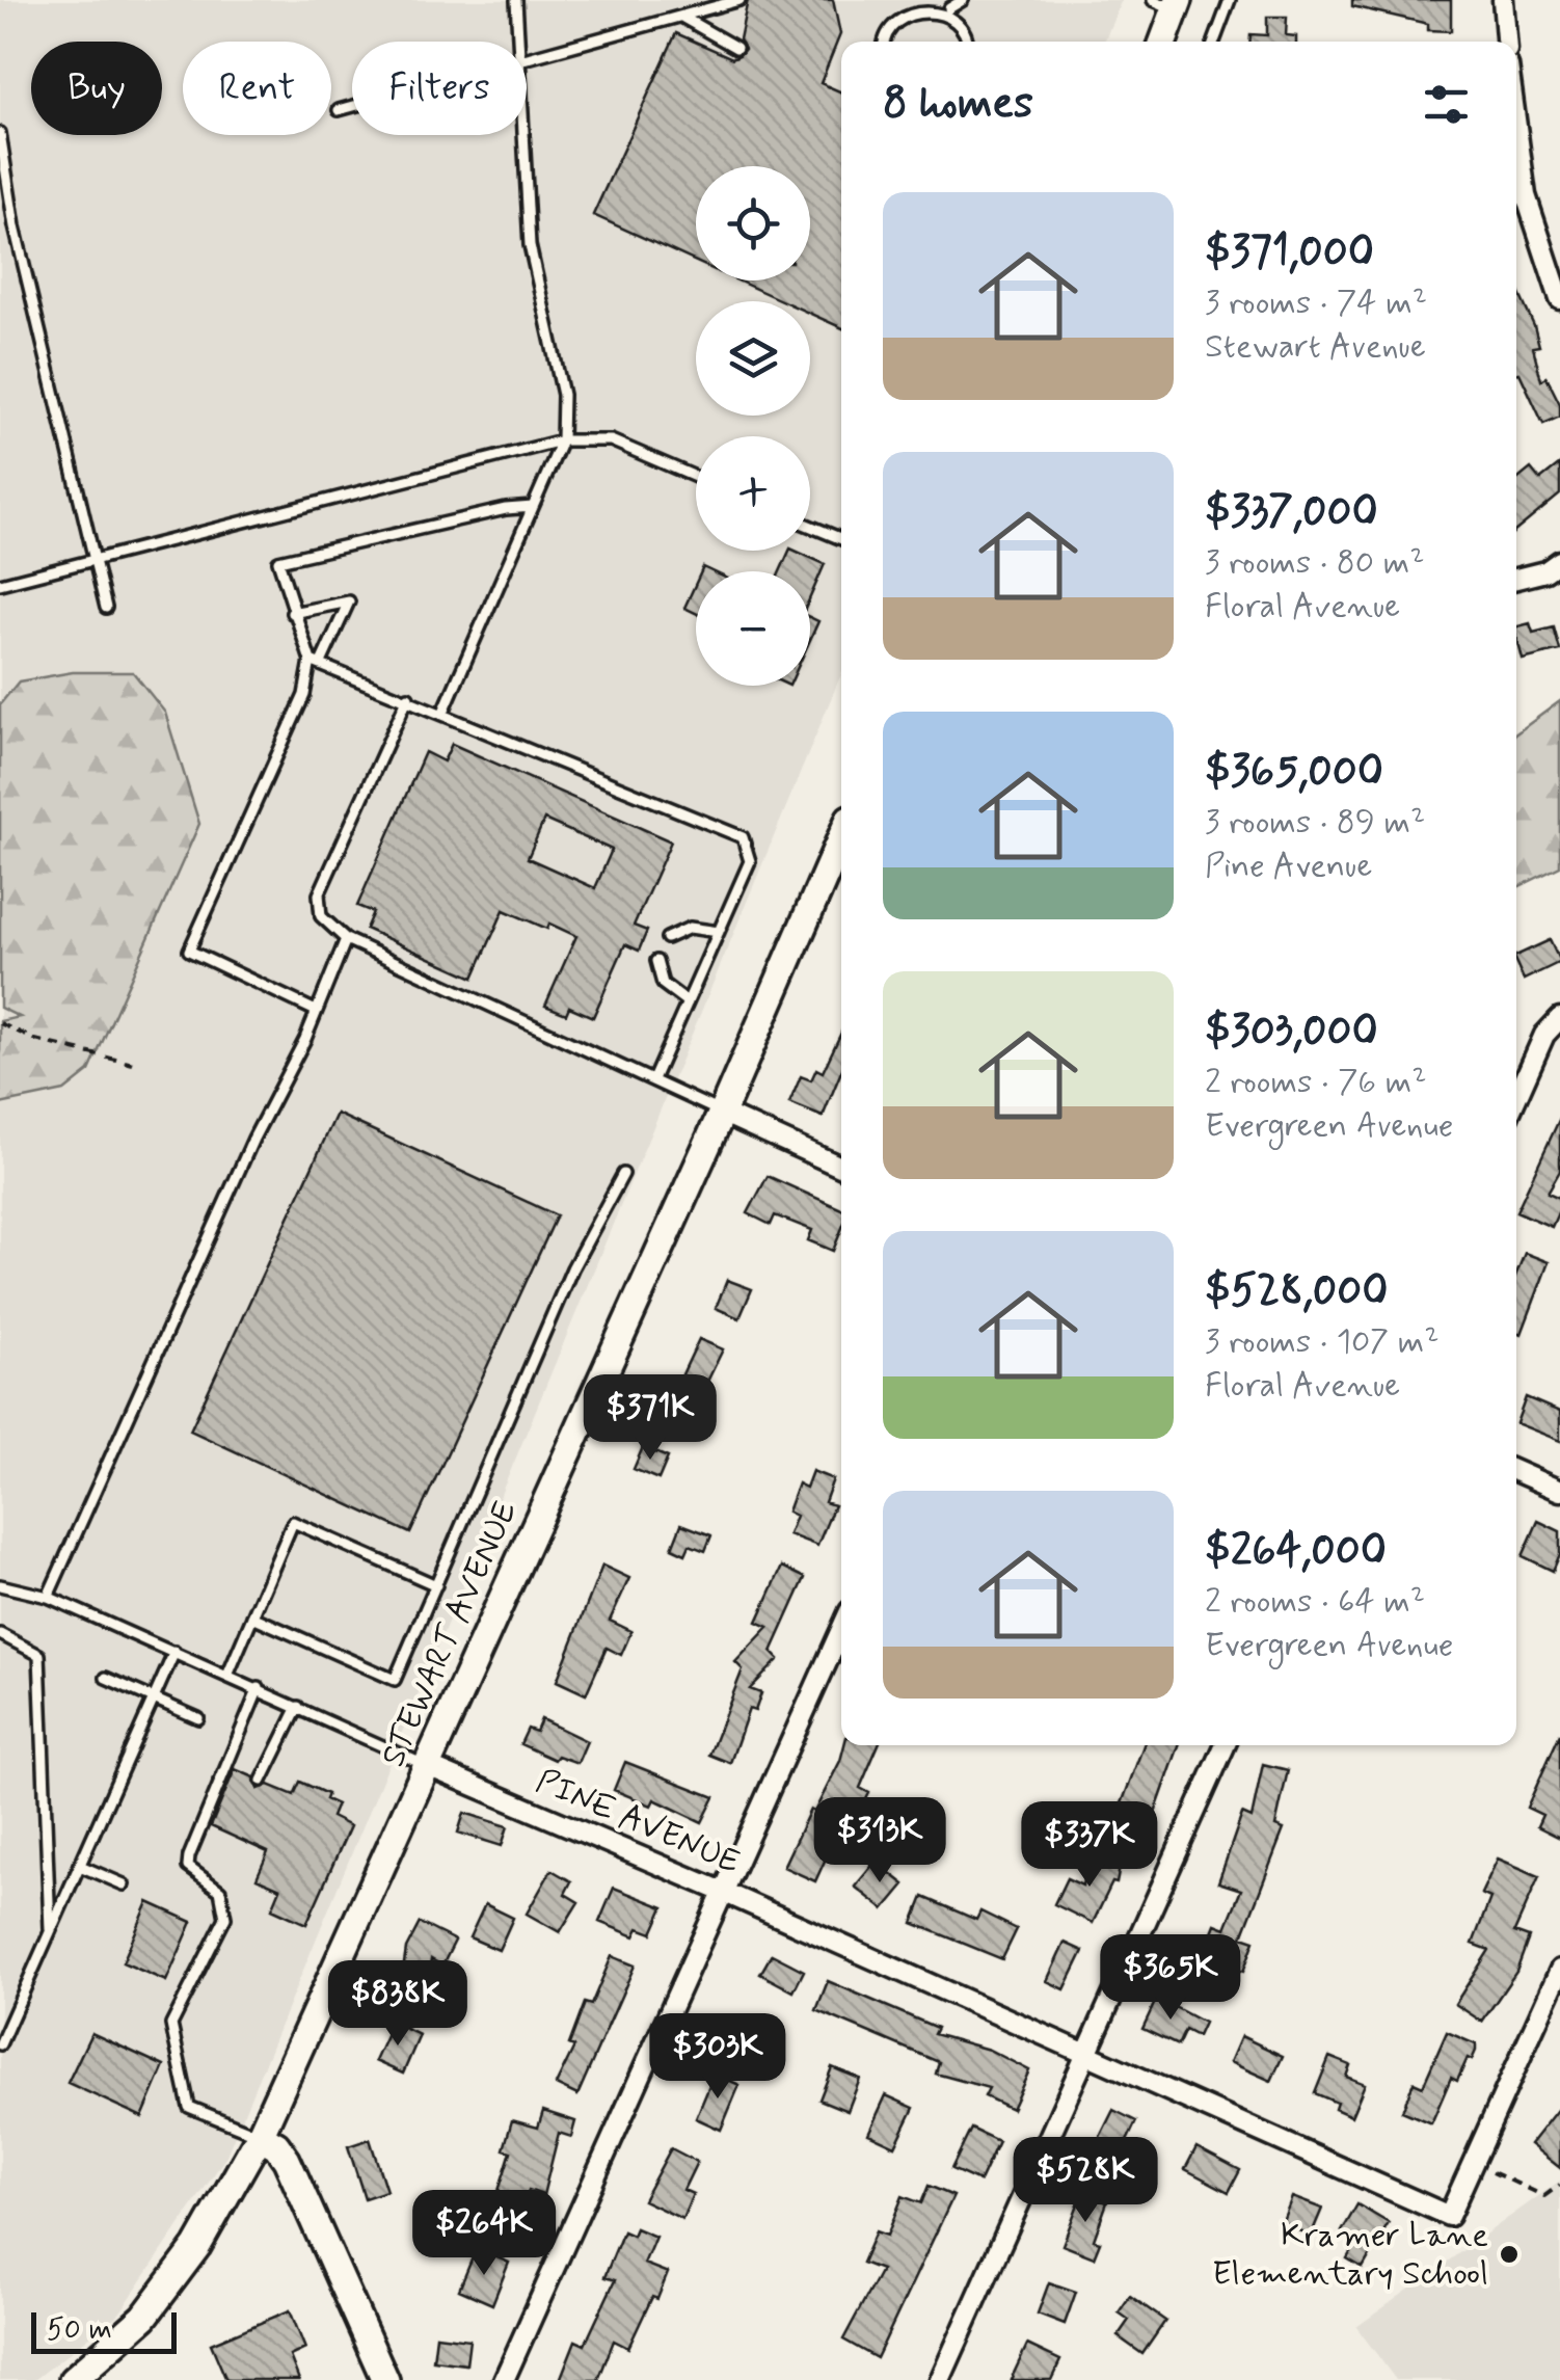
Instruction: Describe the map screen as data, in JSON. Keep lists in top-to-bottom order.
{
  "streets": {
    "main road": ["STEWART AVENUE"],
    "street": ["PINE AVENUE"]
  },
  "crossings": [
    ["STEWART AVENUE", "PINE AVENUE"]
  ],
  "places": ["Kramer Lane Elementary School"],
  "scale_bar": "50 m",
  "page": {
    "chip": ["Buy", "Rent", "Filters"],
    "heading": "8 homes",
    "map_buttons": ["+", "−"],
    "list": [
      {
        "name": "$371,000",
        "note": "3 rooms · 74 m² · Stewart Avenue"
      },
      {
        "name": "$337,000",
        "note": "3 rooms · 80 m² · Floral Avenue"
      },
      {
        "name": "$365,000",
        "note": "3 rooms · 89 m² · Pine Avenue"
      },
      {
        "name": "$303,000",
        "note": "2 rooms · 76 m² · Evergreen Avenue"
      },
      {
        "name": "$528,000",
        "note": "3 rooms · 107 m² · Floral Avenue"
      },
      {
        "name": "$264,000",
        "note": "2 rooms · 64 m² · Evergreen Avenue"
      }
    ],
    "price": [
      "$371K",
      "$313K",
      "$337K",
      "$365K",
      "$838K",
      "$303K",
      "$528K",
      "$264K"
    ],
    "scale": "50 m"
  }
}
